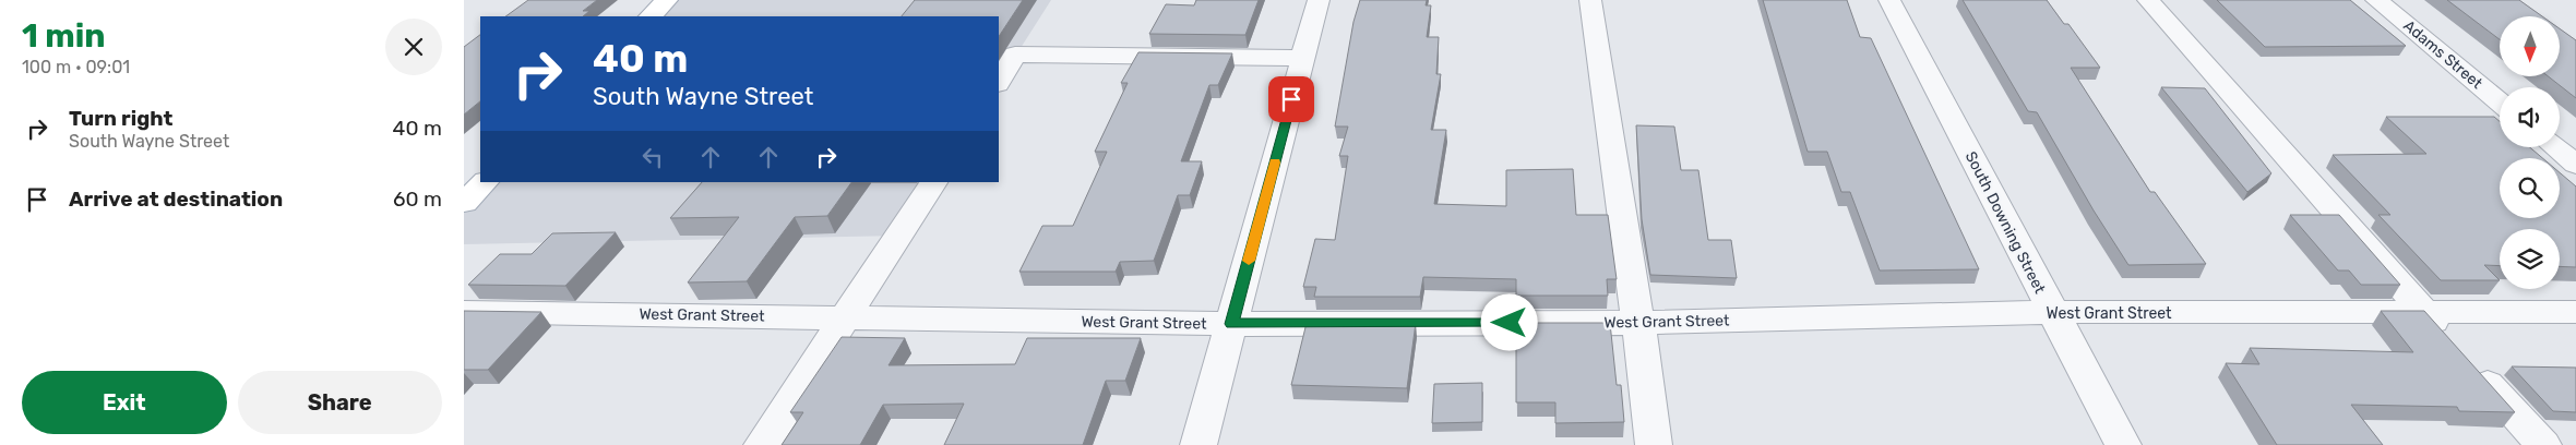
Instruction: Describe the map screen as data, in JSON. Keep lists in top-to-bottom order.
{
  "streets": {
    "street": ["Adams Street", "South Downing Street", "West Grant Street"]
  },
  "crossings": [
    ["South Downing Street", "West Grant Street"]
  ],
  "north": "bottom",
  "page": {
    "heading": ["1 min", "100 m · 09:01"],
    "turn": ["40 m", "South Wayne Street"],
    "list": [
      {
        "name": "Turn right",
        "note": "South Wayne Street",
        "value": "40 m"
      },
      {
        "name": "Arrive at destination",
        "value": "60 m"
      }
    ],
    "buttons": ["Exit", "Share"]
  }
}
